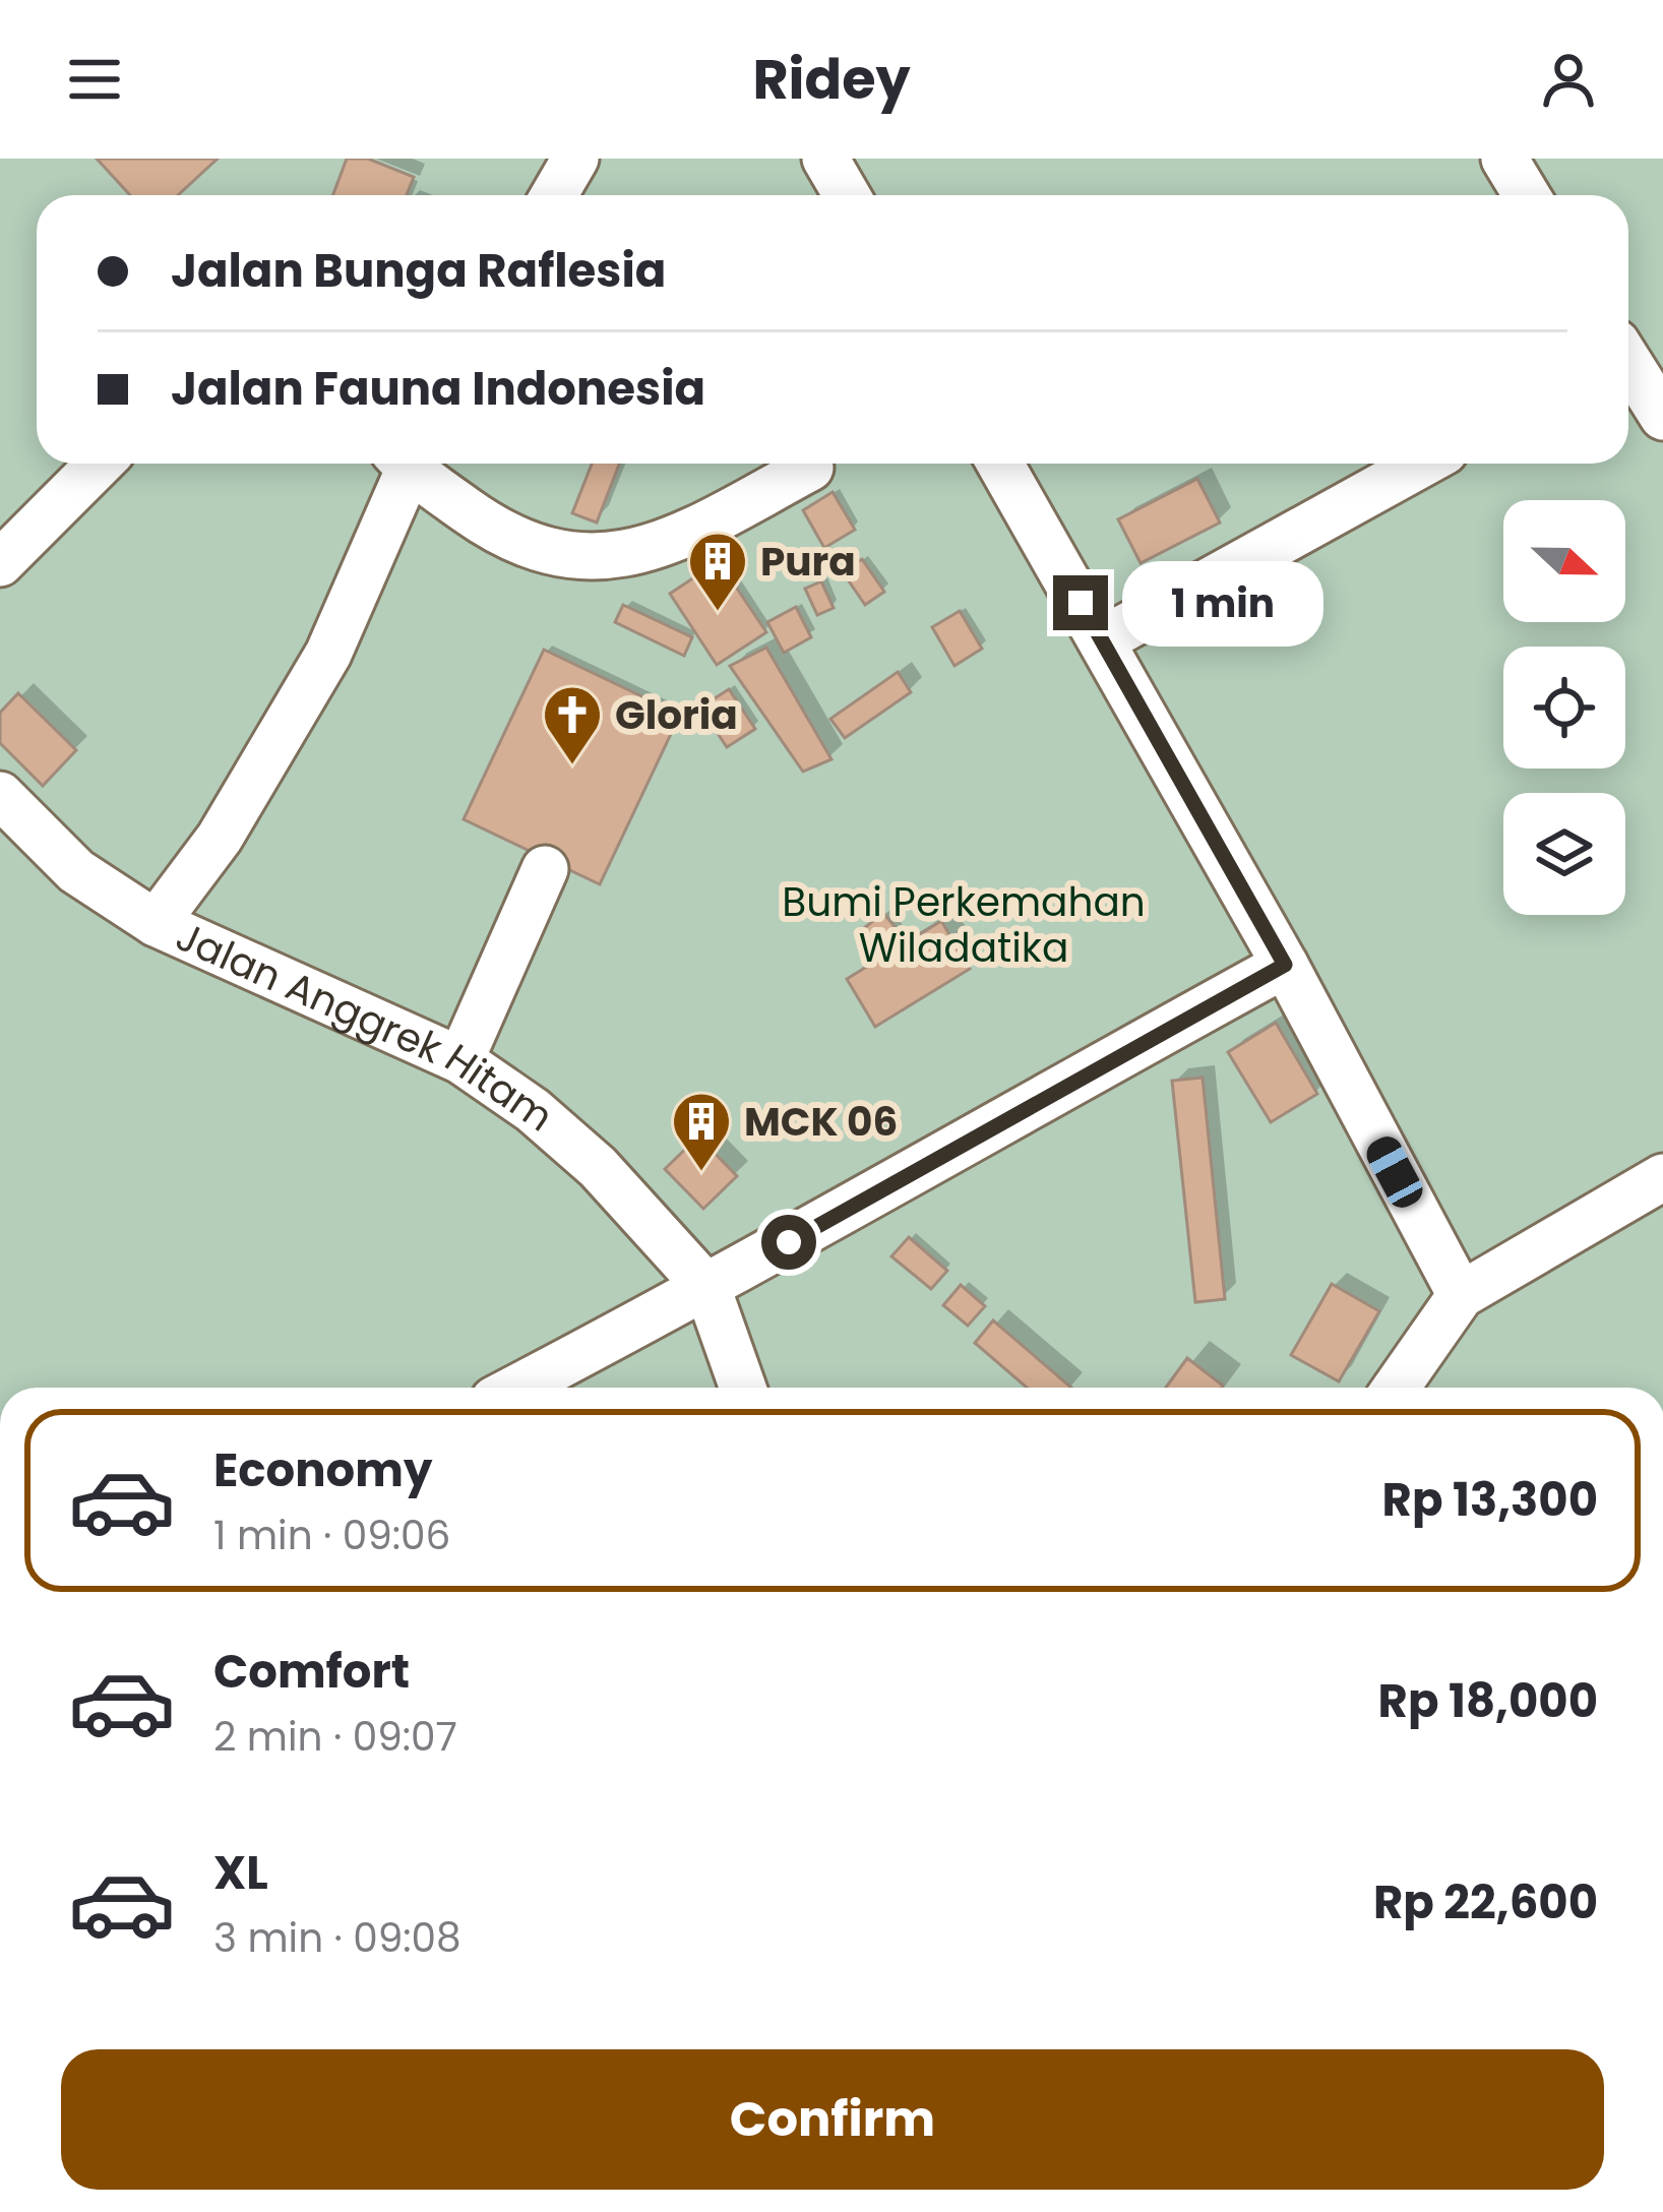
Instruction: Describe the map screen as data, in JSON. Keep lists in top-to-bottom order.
{
  "streets": {
    "street": ["Jalan Anggrek Hitam"]
  },
  "parks": ["Bumi Perkemahan Wiladatika"],
  "places": {
    "building": ["Pura", "MCK 06"],
    "church": ["Gloria"]
  },
  "north": "right",
  "page": {
    "header": "Ridey",
    "banner": ["Jalan Bunga Raflesia", "Jalan Fauna Indonesia"],
    "bubble": "1 min",
    "list": [
      {
        "name": "Economy",
        "note": "1 min · 09:06",
        "value": "Rp 13,300"
      },
      {
        "name": "Comfort",
        "note": "2 min · 09:07",
        "value": "Rp 18,000"
      },
      {
        "name": "XL",
        "note": "3 min · 09:08",
        "value": "Rp 22,600"
      }
    ],
    "buttons": "Confirm"
  }
}
